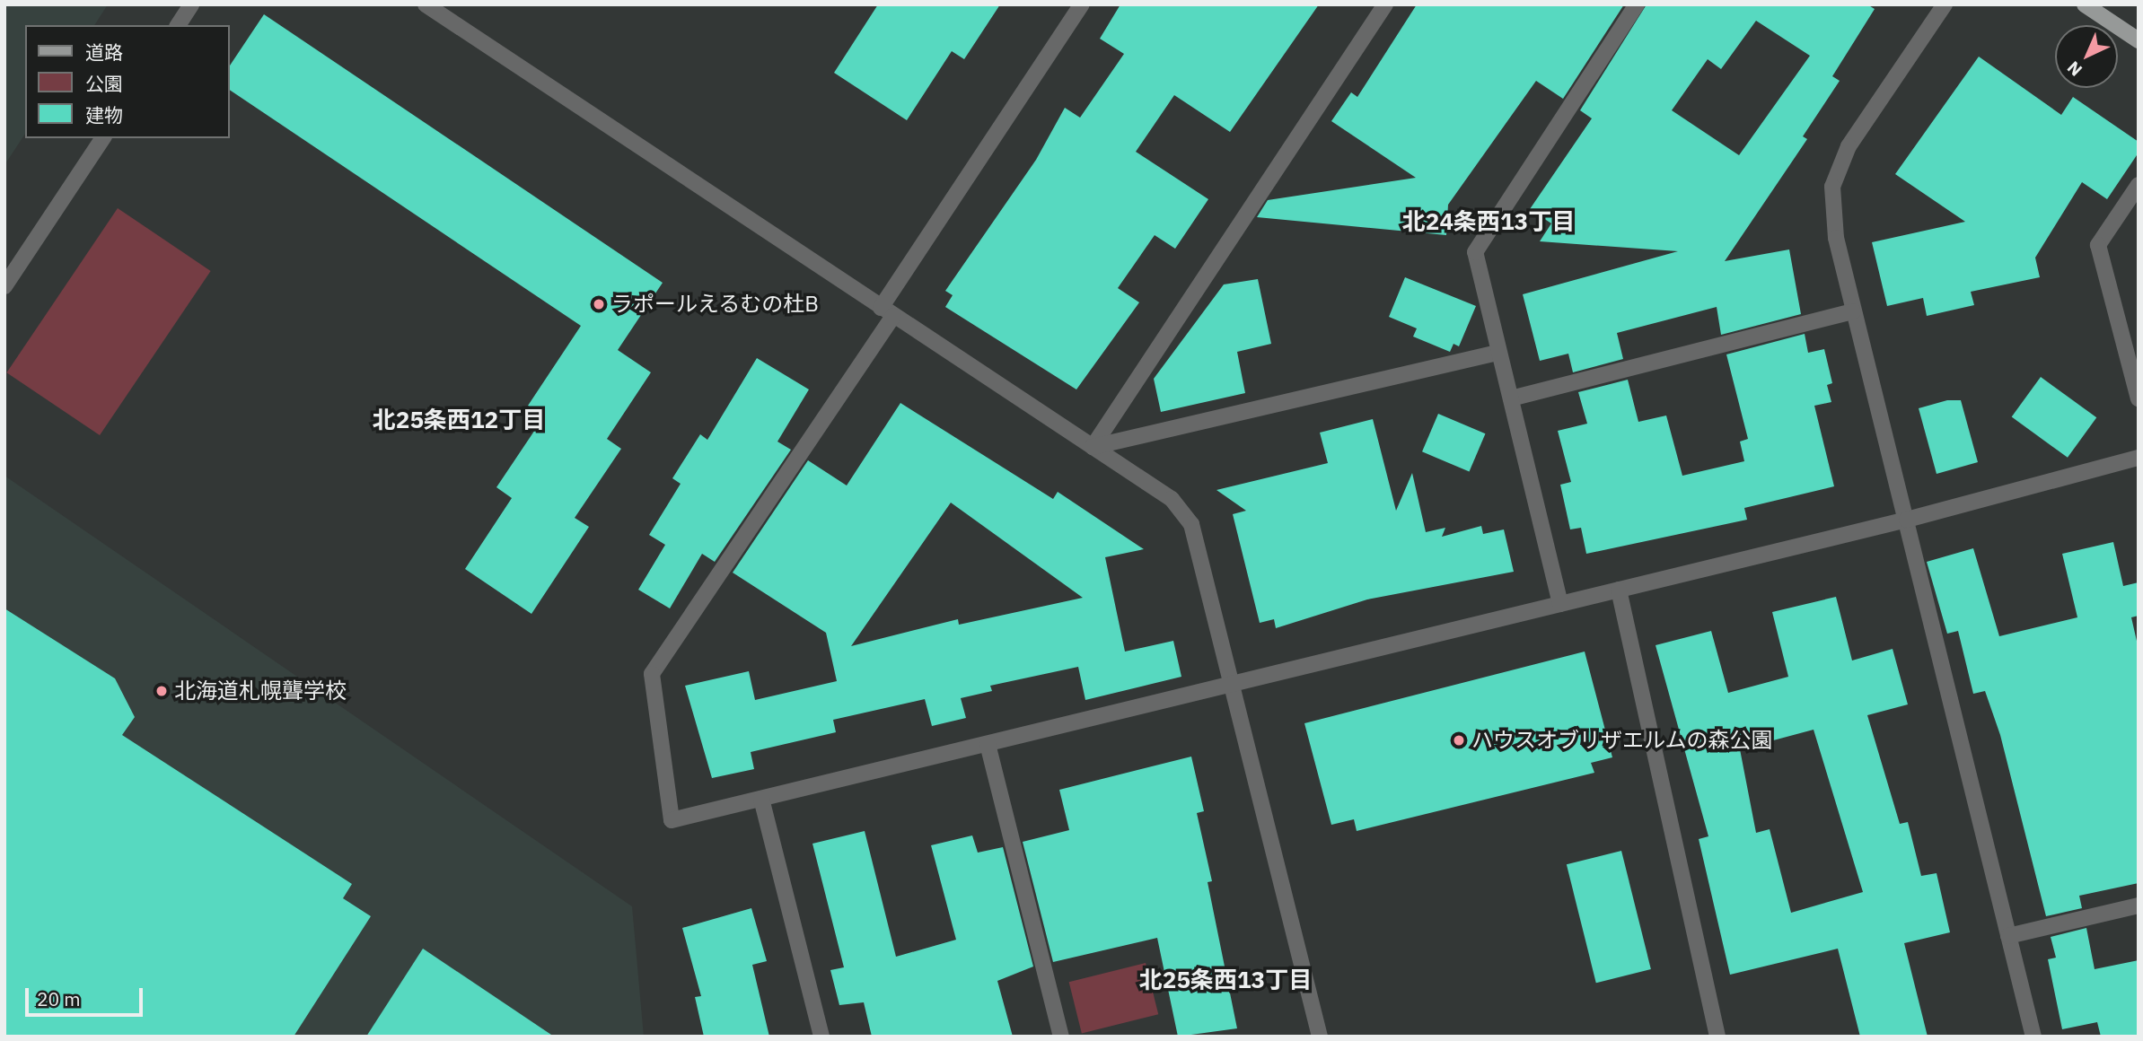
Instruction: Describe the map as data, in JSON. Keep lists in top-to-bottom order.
{
  "districts": ["北24条西13丁目", "北25条西12丁目", "北25条西13丁目"],
  "places": ["ラポールえるむの杜B", "北海道札幌聾学校", "ハウスオブリザエルムの森公園"],
  "legend": ["道路", "公園", "建物"],
  "scale_bar": "20 m",
  "north": "bottom left"
}
